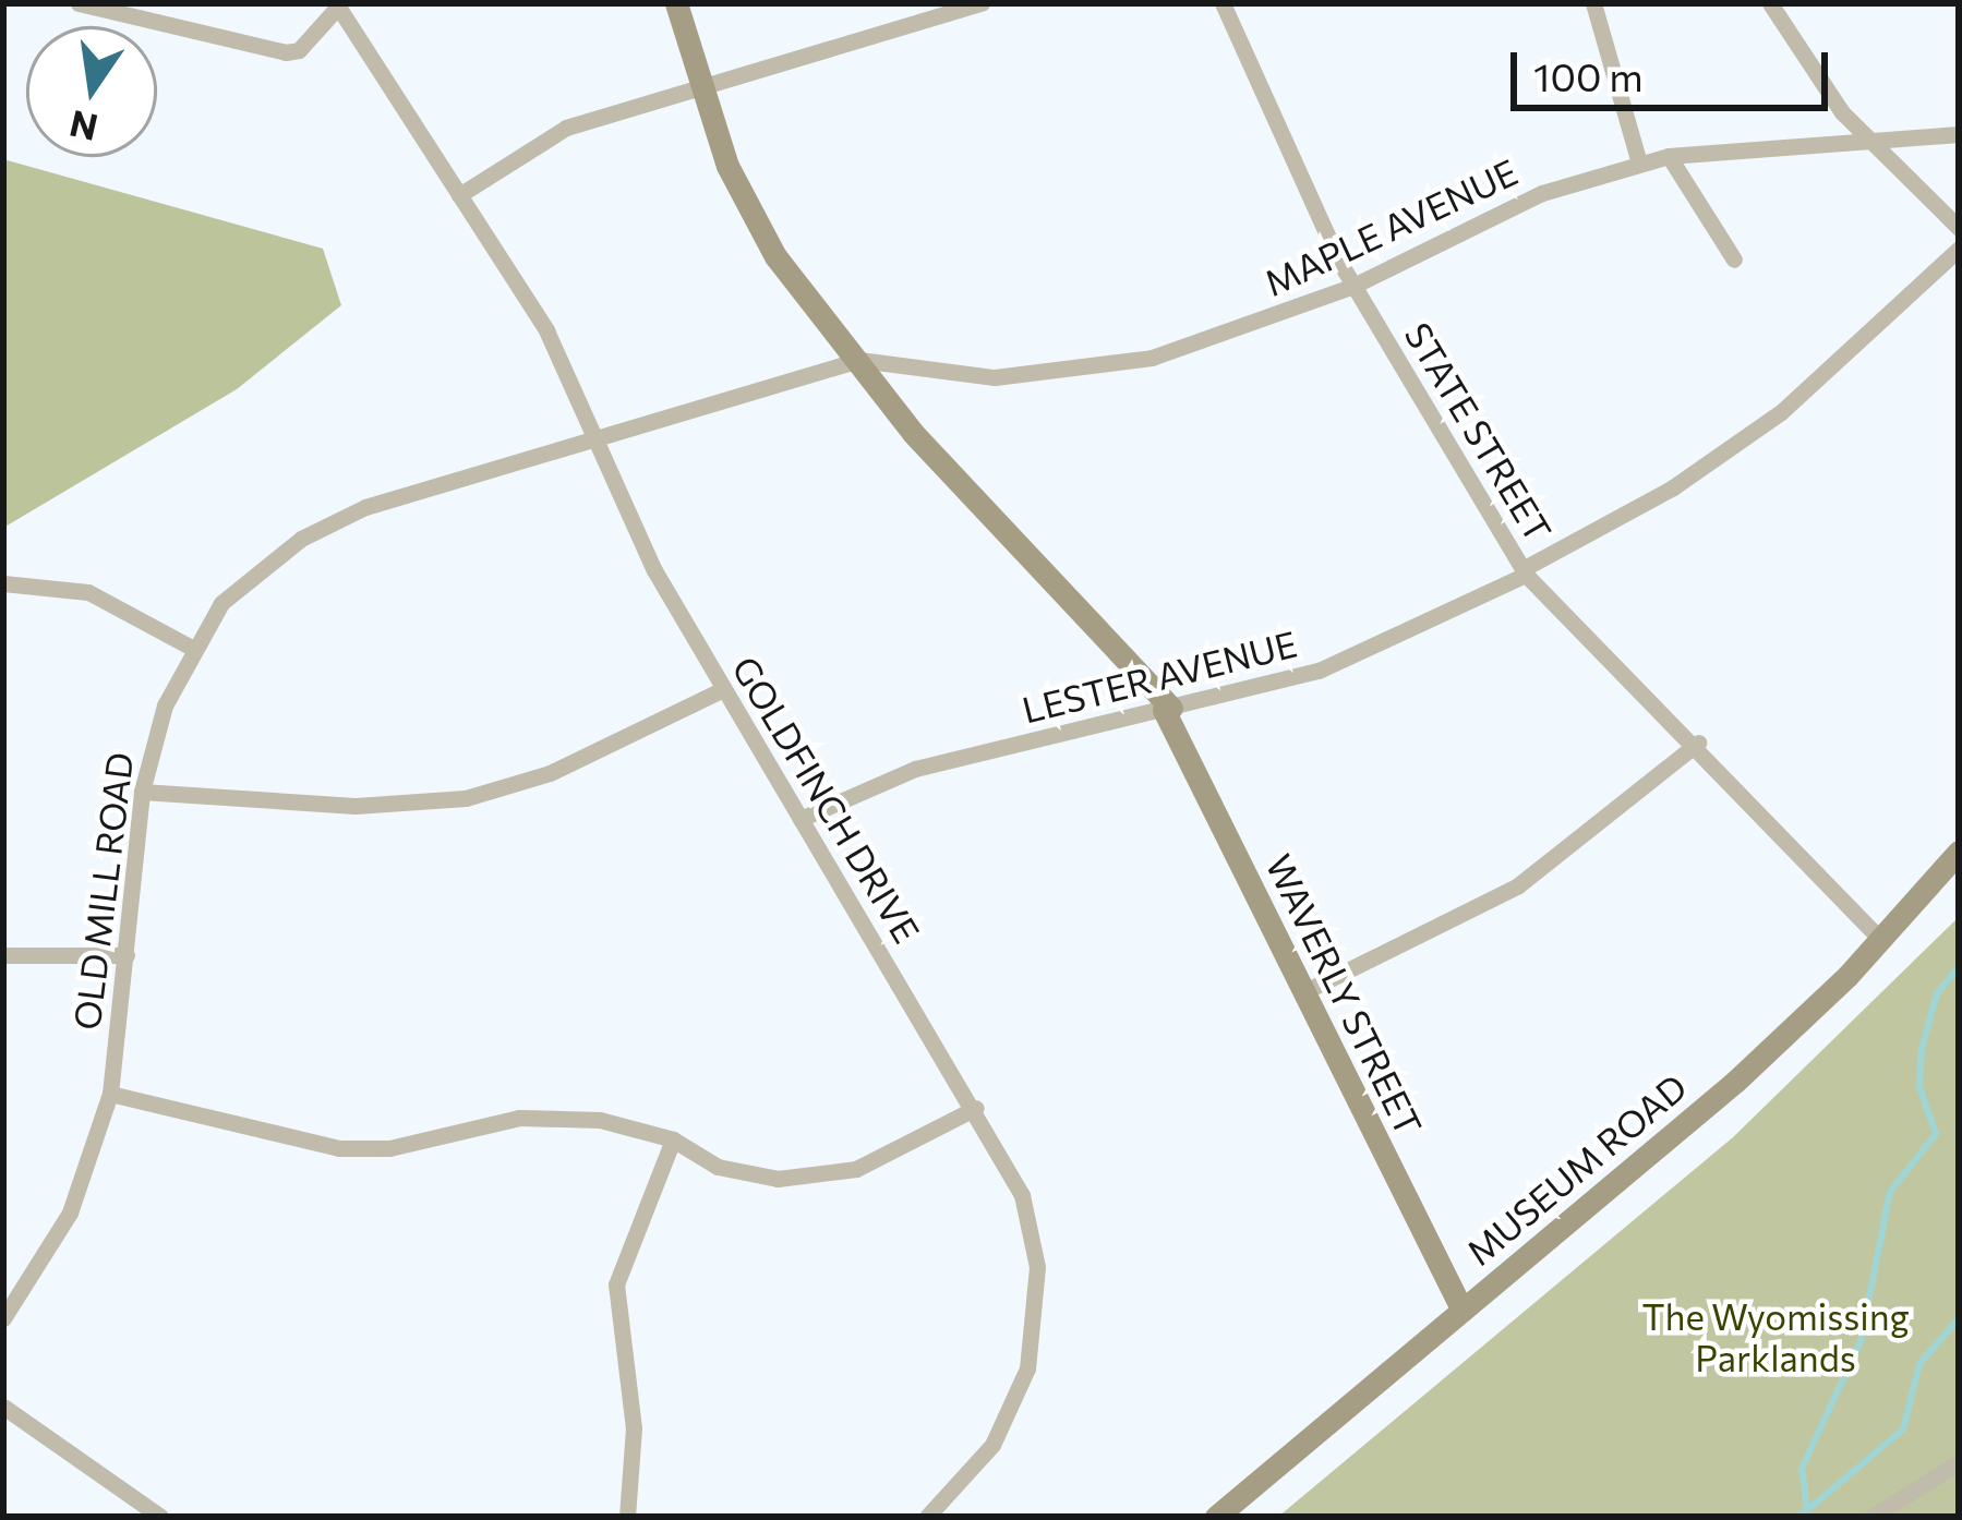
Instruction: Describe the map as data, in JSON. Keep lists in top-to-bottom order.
{
  "streets": {
    "street": [
      "MAPLE AVENUE",
      "STATE STREET",
      "LESTER AVENUE",
      "GOLDFINCH DRIVE",
      "OLD MILL ROAD",
      "WAVERLY STREET",
      "MUSEUM ROAD"
    ]
  },
  "crossings": [
    ["MAPLE AVENUE", "STATE STREET"],
    ["MAPLE AVENUE", "OLD MILL ROAD"],
    ["MAPLE AVENUE", "WAVERLY STREET"],
    ["STATE STREET", "LESTER AVENUE"],
    ["STATE STREET", "MUSEUM ROAD"],
    ["LESTER AVENUE", "GOLDFINCH DRIVE"],
    ["LESTER AVENUE", "WAVERLY STREET"],
    ["GOLDFINCH DRIVE", "OLD MILL ROAD"],
    ["OLD MILL ROAD", "WAVERLY STREET"],
    ["WAVERLY STREET", "MUSEUM ROAD"]
  ],
  "parks": ["The Wyomissing Parklands"],
  "scale_bar": "100 m",
  "north": "bottom"
}
